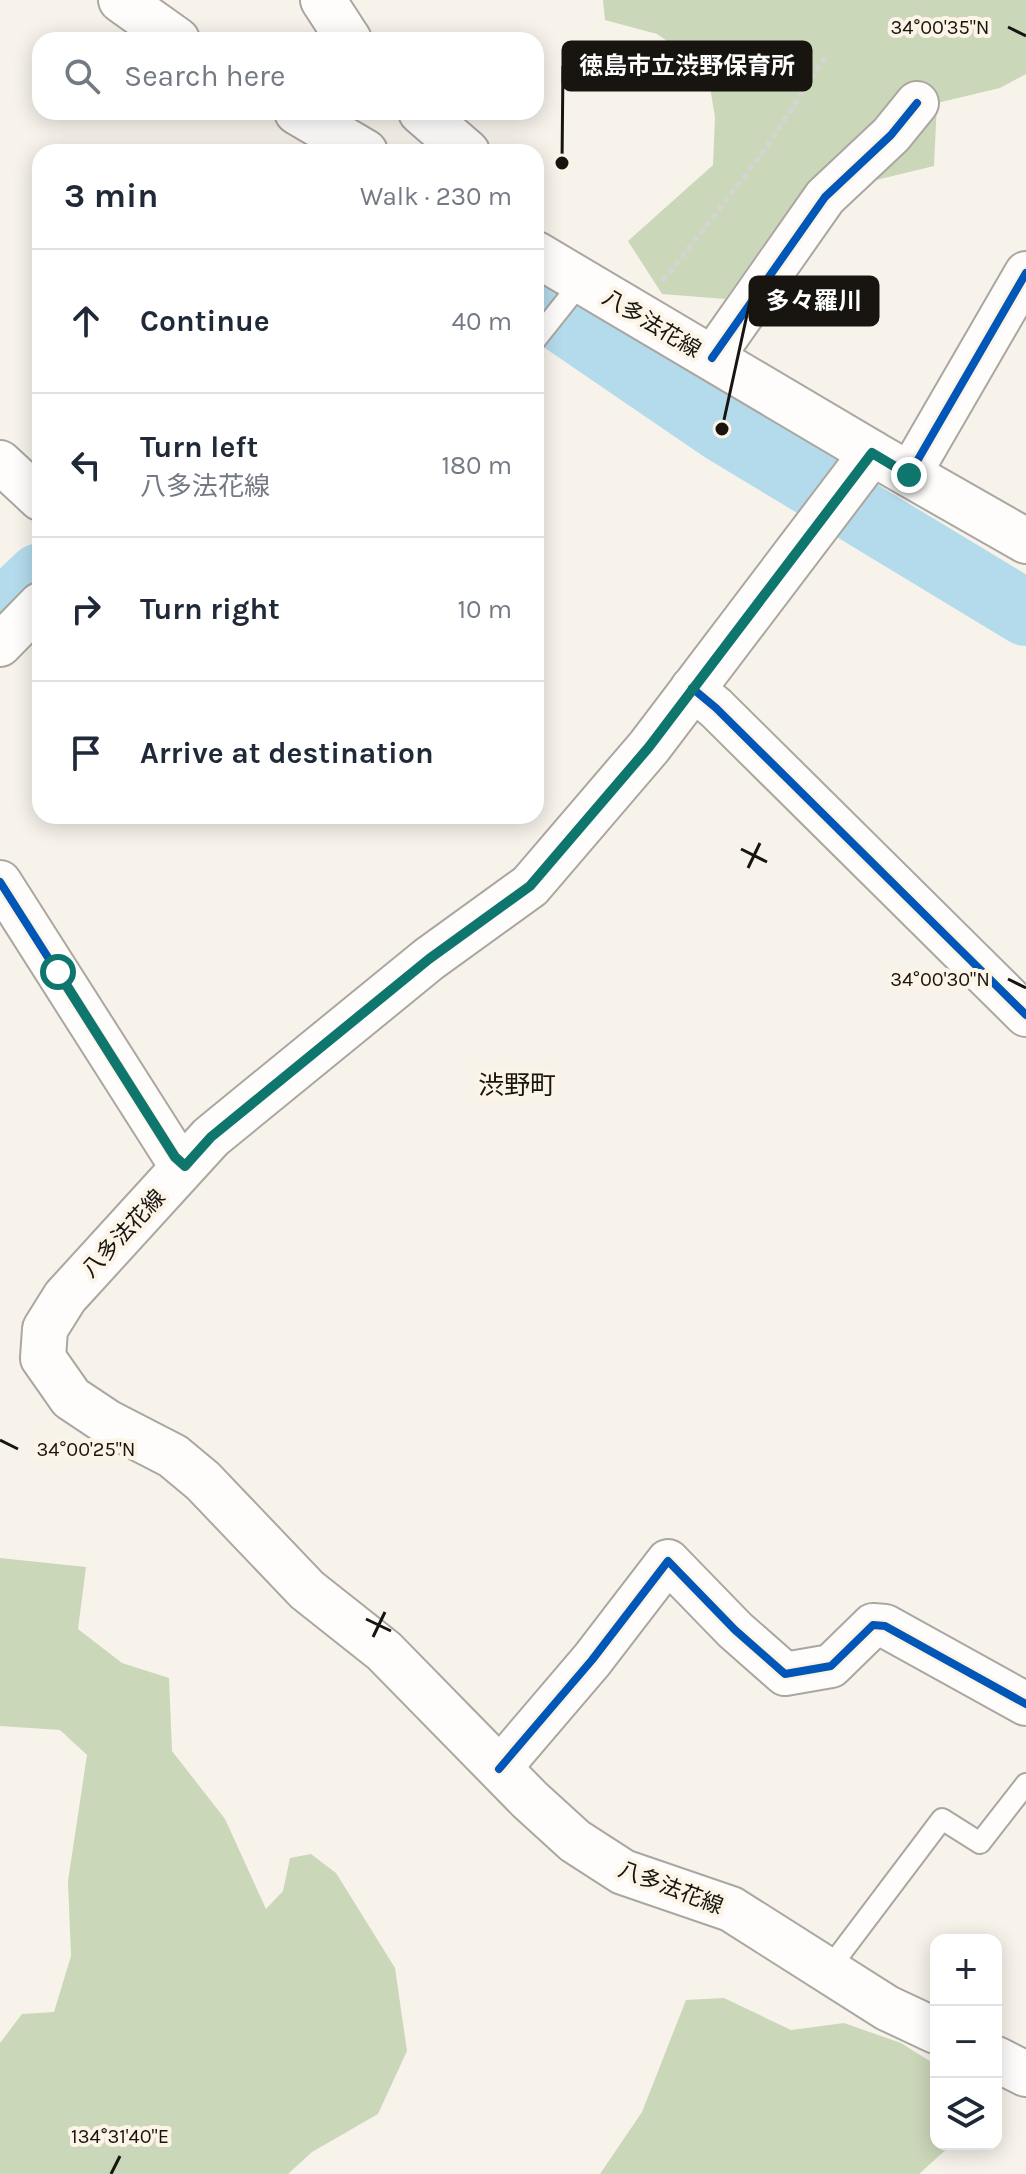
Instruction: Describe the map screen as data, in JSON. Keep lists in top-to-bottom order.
{
  "streets": {
    "main road": ["八多法花線"]
  },
  "districts": ["渋野町"],
  "places": ["徳島市立渋野保育所", "多々羅川"],
  "page": {
    "search": "Search here",
    "heading": ["3 min", "Walk · 230 m"],
    "list": [
      ["Continue", "40 m"],
      ["Turn left", "八多法花線", "180 m"],
      ["Turn right", "10 m"],
      "Arrive at destination"
    ],
    "map_buttons": ["+", "−"]
  },
  "coordinates": [
    "34°00'35\"N",
    "34°00'30\"N",
    "34°00'25\"N",
    "134°31'40\"E"
  ]
}
